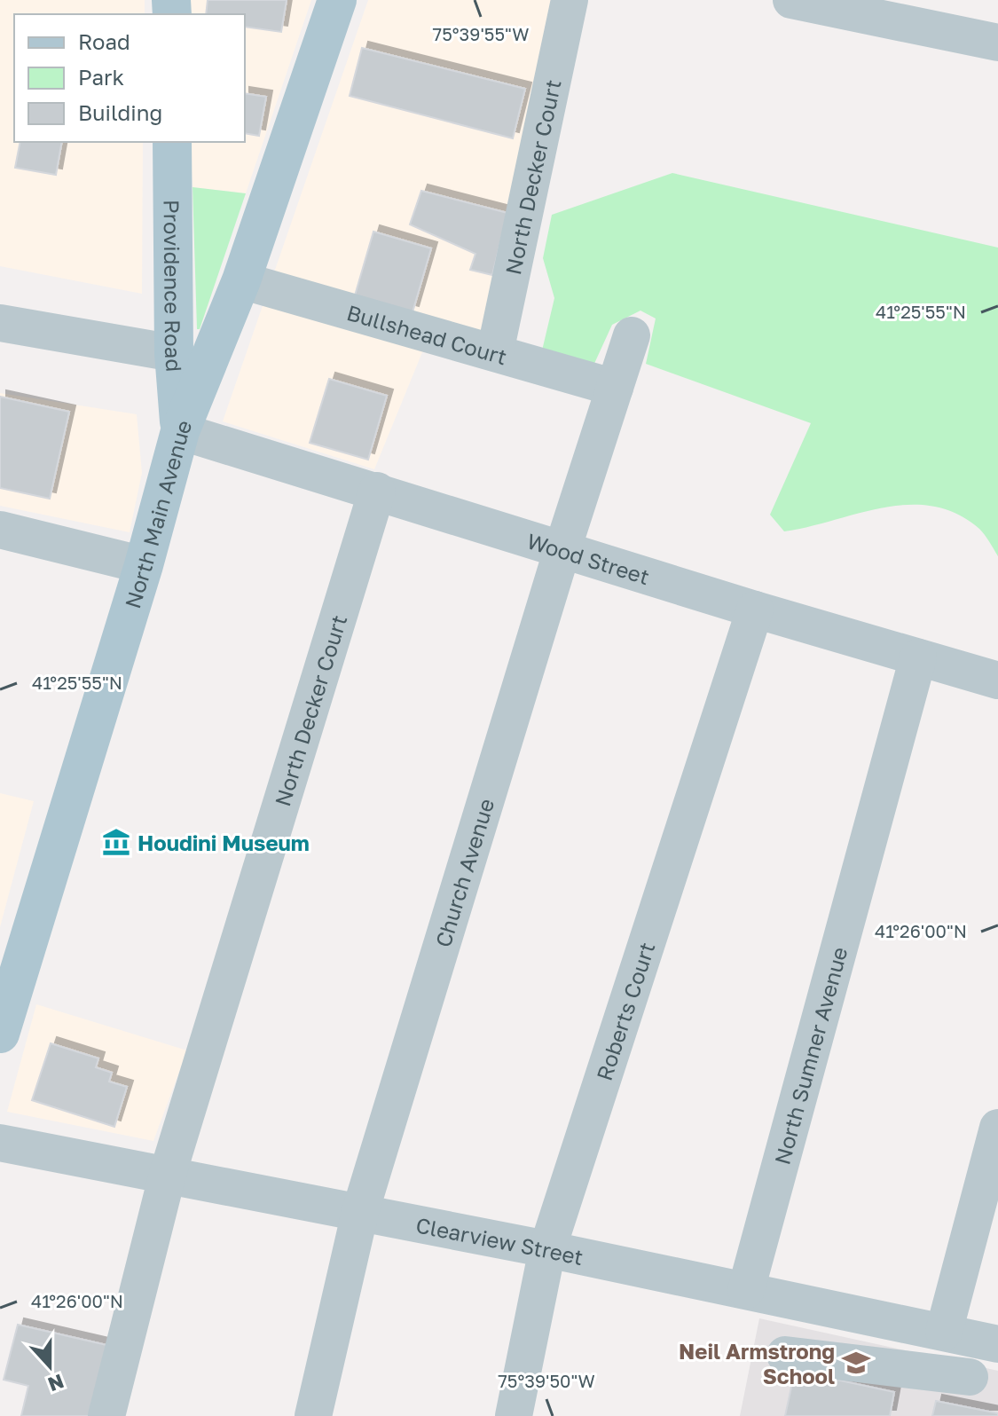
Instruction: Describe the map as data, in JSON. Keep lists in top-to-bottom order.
{
  "streets": {
    "main road": ["Providence Road", "North Main Avenue"],
    "street": [
      "North Decker Court",
      "Bullshead Court",
      "Wood Street",
      "Church Avenue",
      "Roberts Court",
      "North Sumner Avenue",
      "Clearview Street"
    ]
  },
  "crossings": [
    ["North Decker Court", "Bullshead Court"],
    ["North Decker Court", "Wood Street"],
    ["North Decker Court", "Clearview Street"],
    ["Providence Road", "North Main Avenue"],
    ["Providence Road", "Wood Street"],
    ["Bullshead Court", "North Main Avenue"],
    ["Bullshead Court", "Church Avenue"],
    ["North Main Avenue", "Wood Street"],
    ["Wood Street", "Church Avenue"],
    ["Wood Street", "Roberts Court"],
    ["Wood Street", "North Sumner Avenue"],
    ["Church Avenue", "Clearview Street"],
    ["Roberts Court", "Clearview Street"],
    ["North Sumner Avenue", "Clearview Street"]
  ],
  "places": {
    "museum": ["Houdini Museum"],
    "school or university": ["Neil Armstrong School"]
  },
  "legend": ["Road", "Park", "Building"],
  "north": "bottom",
  "coordinates": [
    "75°39'55\"W",
    "41°25'55\"N",
    "41°26'00\"N",
    "75°39'50\"W"
  ]
}
